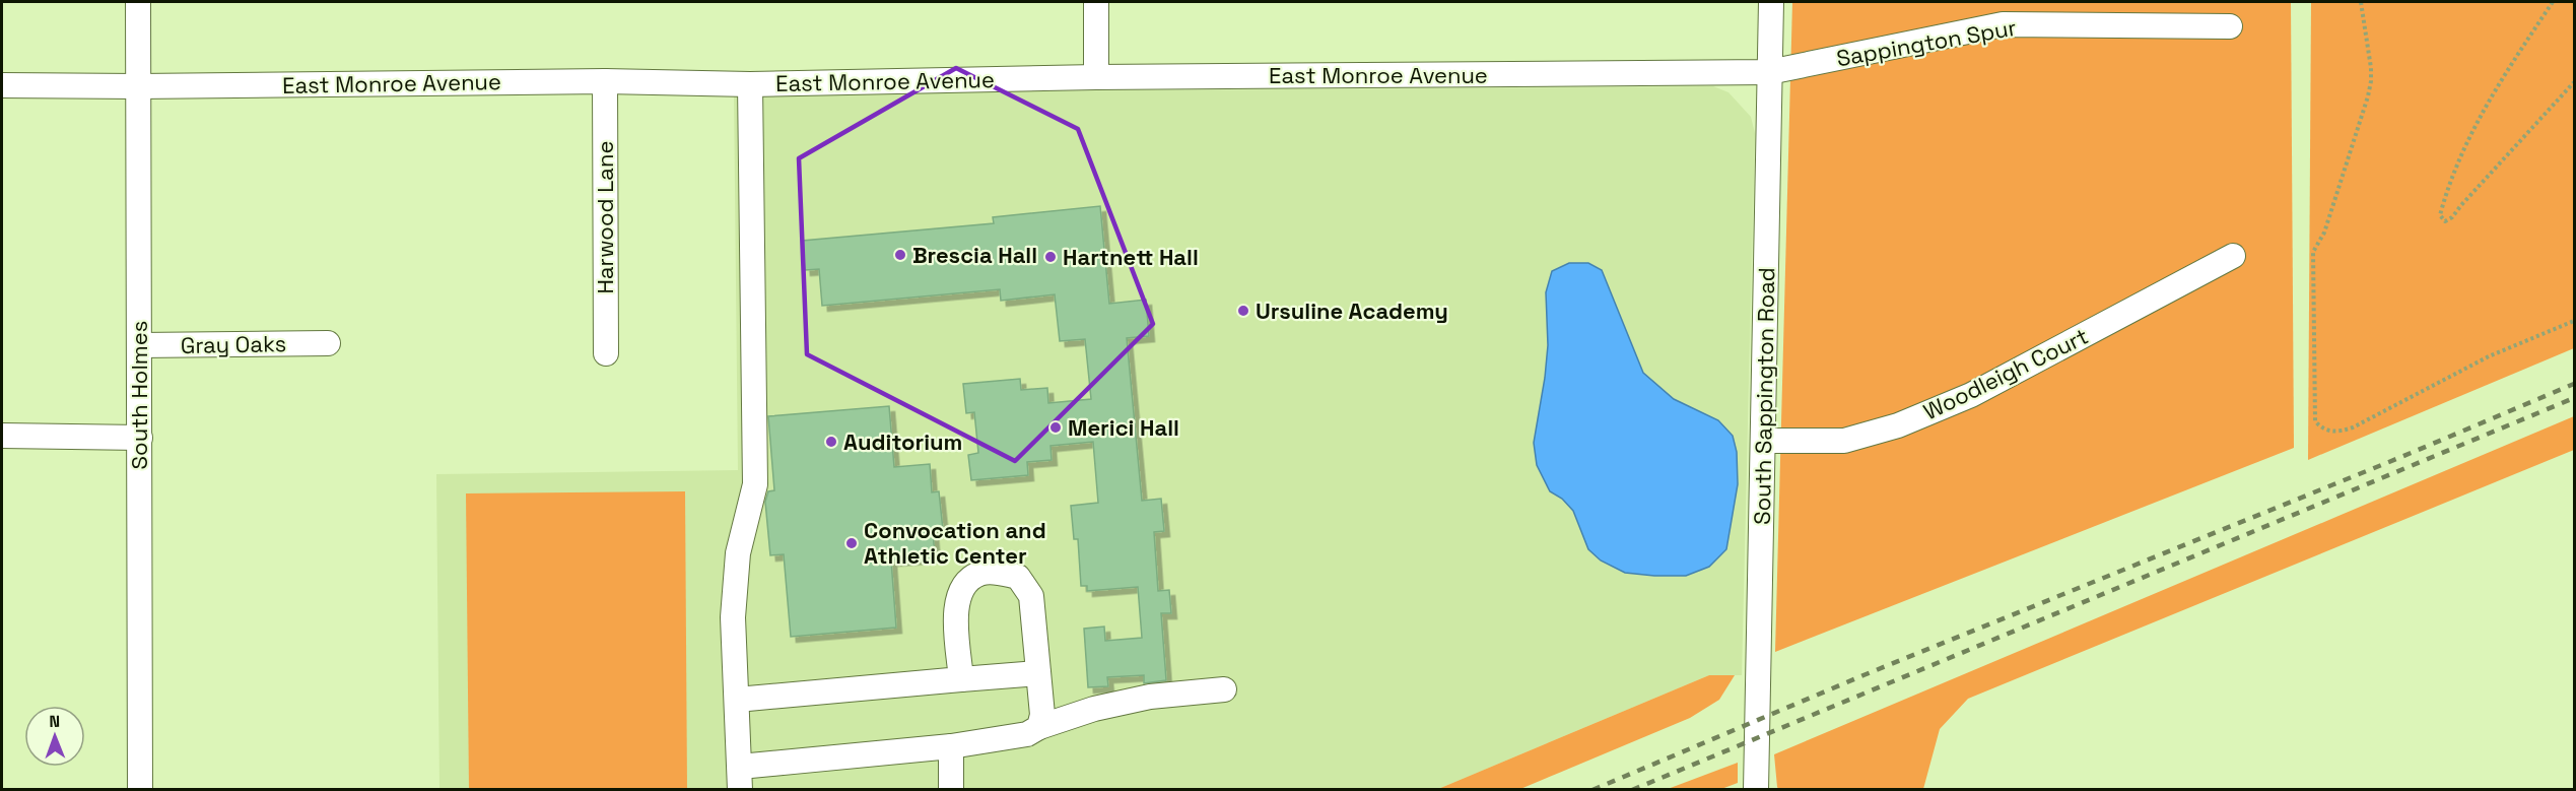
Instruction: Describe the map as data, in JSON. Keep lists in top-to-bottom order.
{
  "streets": {
    "street": [
      "Sappington Spur",
      "East Monroe Avenue",
      "Harwood Lane",
      "Gray Oaks",
      "Woodleigh Court",
      "South Holmes",
      "South Sappington Road"
    ]
  },
  "crossings": [
    ["Sappington Spur", "East Monroe Avenue"],
    ["Sappington Spur", "South Sappington Road"],
    ["East Monroe Avenue", "Harwood Lane"],
    ["East Monroe Avenue", "South Holmes"],
    ["East Monroe Avenue", "South Sappington Road"],
    ["Gray Oaks", "South Holmes"],
    ["Woodleigh Court", "South Sappington Road"]
  ],
  "places": [
    "Brescia Hall",
    "Hartnett Hall",
    "Ursuline Academy",
    "Merici Hall",
    "Auditorium",
    "Convocation and Athletic Center"
  ],
  "north": "top"
}
